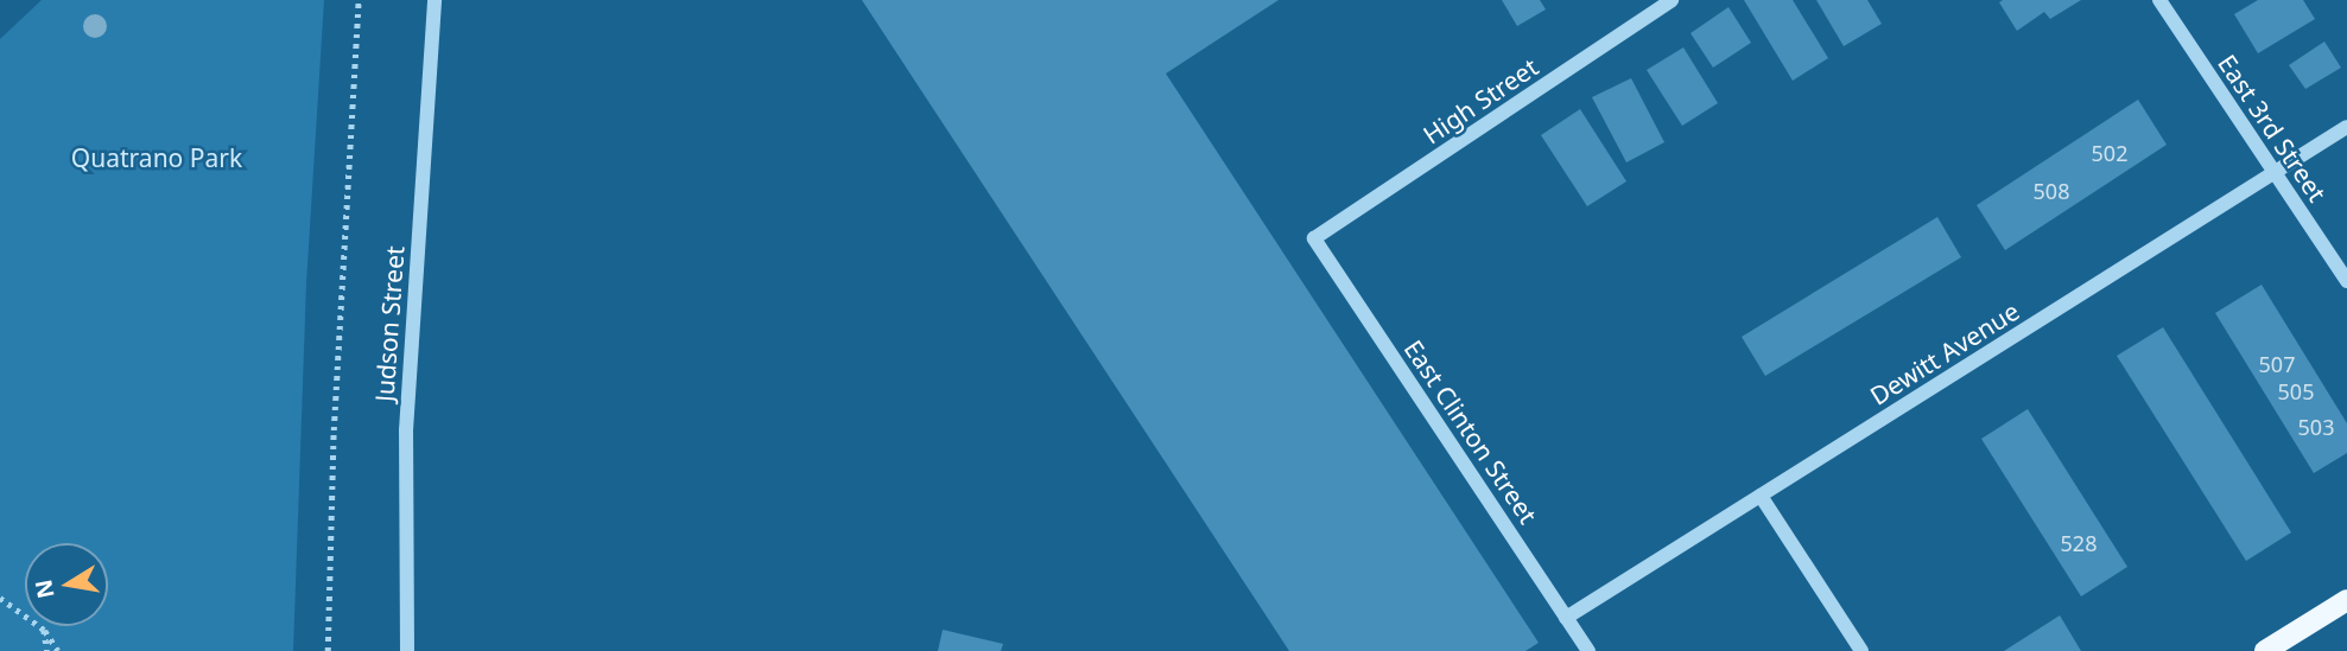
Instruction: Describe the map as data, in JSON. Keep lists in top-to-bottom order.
{
  "streets": {
    "street": [
      "High Street",
      "East 3rd Street",
      "Judson Street",
      "Dewitt Avenue",
      "East Clinton Street"
    ]
  },
  "crossings": [
    ["High Street", "East Clinton Street"],
    ["East 3rd Street", "Dewitt Avenue"],
    ["Dewitt Avenue", "East Clinton Street"]
  ],
  "parks": ["Quatrano Park"],
  "house_numbers": [
    "502",
    "508",
    "507",
    "505",
    "503",
    "528"
  ],
  "north": "left"
}
